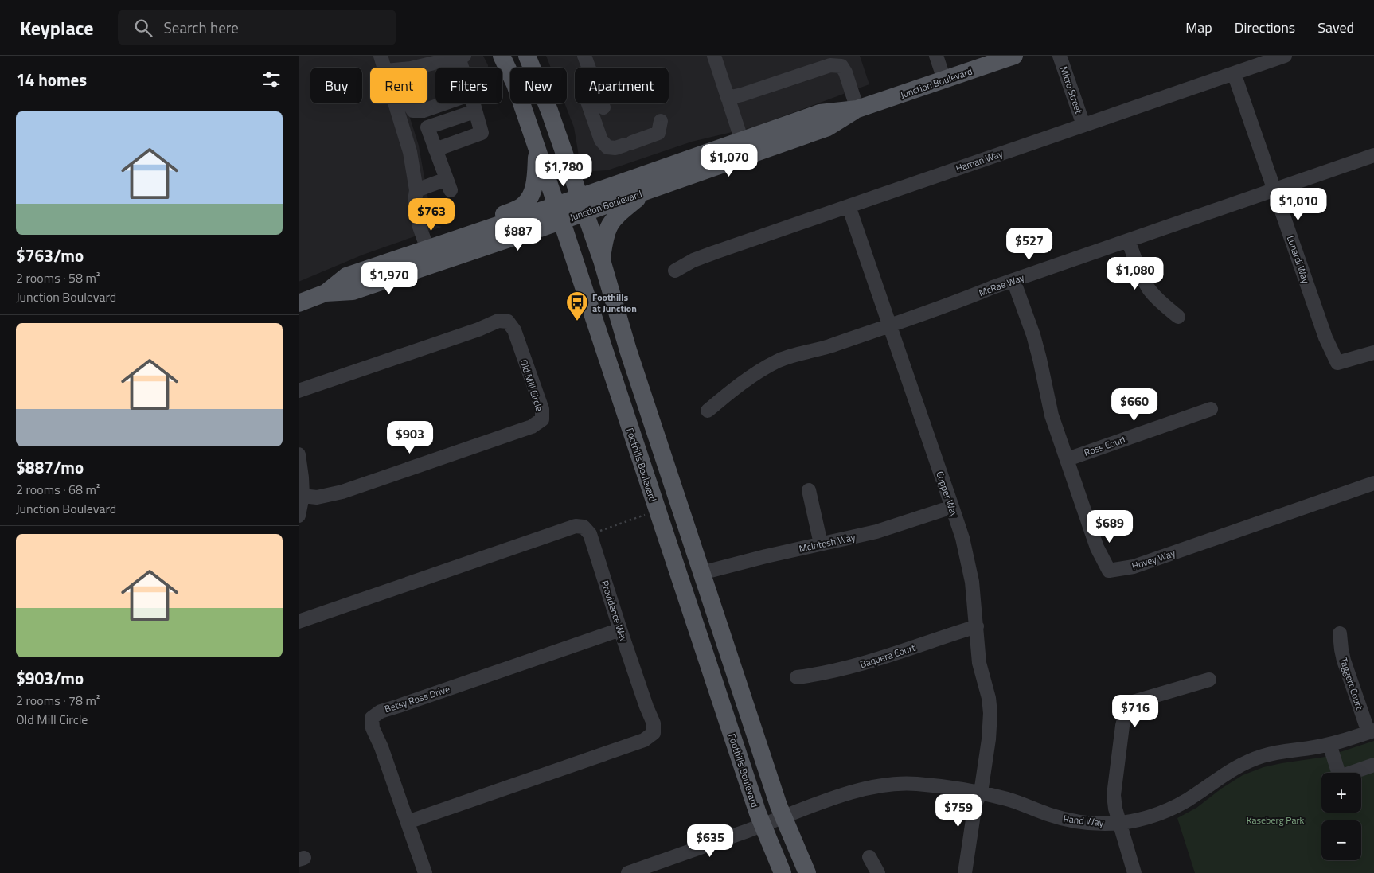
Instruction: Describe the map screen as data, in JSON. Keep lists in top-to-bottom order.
{
  "streets": {
    "main road": ["Junction Boulevard", "Foothills Boulevard"],
    "street": [
      "Micro Street",
      "Haman Way",
      "Lunardi Way",
      "McRae Way",
      "Old Mill Circle",
      "Ross Court",
      "Copper Way",
      "McIntosh Way",
      "Hovey Way",
      "Providence Way",
      "Baquera Court",
      "Taggert Court",
      "Betsy Ross Drive",
      "Rand Way"
    ]
  },
  "crossings": [
    ["Junction Boulevard", "Foothills Boulevard"],
    ["Micro Street", "Haman Way"],
    ["Haman Way", "Lunardi Way"],
    ["Haman Way", "Copper Way"],
    ["Lunardi Way", "McRae Way"],
    ["McRae Way", "Copper Way"],
    ["McRae Way", "Hovey Way"],
    ["Ross Court", "Hovey Way"],
    ["Foothills Boulevard", "Rand Way"],
    ["Copper Way", "McIntosh Way"],
    ["Copper Way", "Baquera Court"],
    ["Copper Way", "Rand Way"],
    ["Providence Way", "Betsy Ross Drive"],
    ["Taggert Court", "Rand Way"]
  ],
  "parks": ["Kaseberg Park"],
  "places": {
    "bus stop": ["Foothills at Junction"]
  },
  "page": {
    "header": "Keyplace",
    "search": "Search here",
    "nav": ["Map", "Directions", "Saved"],
    "heading": "14 homes",
    "chip": [
      "Buy",
      "Rent",
      "Filters",
      "New",
      "Apartment"
    ],
    "list": [
      {
        "name": "$763/mo",
        "note": "2 rooms · 58 m² · Junction Boulevard"
      },
      {
        "name": "$887/mo",
        "note": "2 rooms · 68 m² · Junction Boulevard"
      },
      {
        "name": "$903/mo",
        "note": "2 rooms · 78 m² · Old Mill Circle"
      }
    ],
    "price": [
      "$1,070",
      "$1,780",
      "$1,010",
      "$763",
      "$887",
      "$527",
      "$1,080",
      "$1,970",
      "$660",
      "$903",
      "$689",
      "$716",
      "$759",
      "$635"
    ],
    "map_buttons": ["+", "−"]
  }
}
